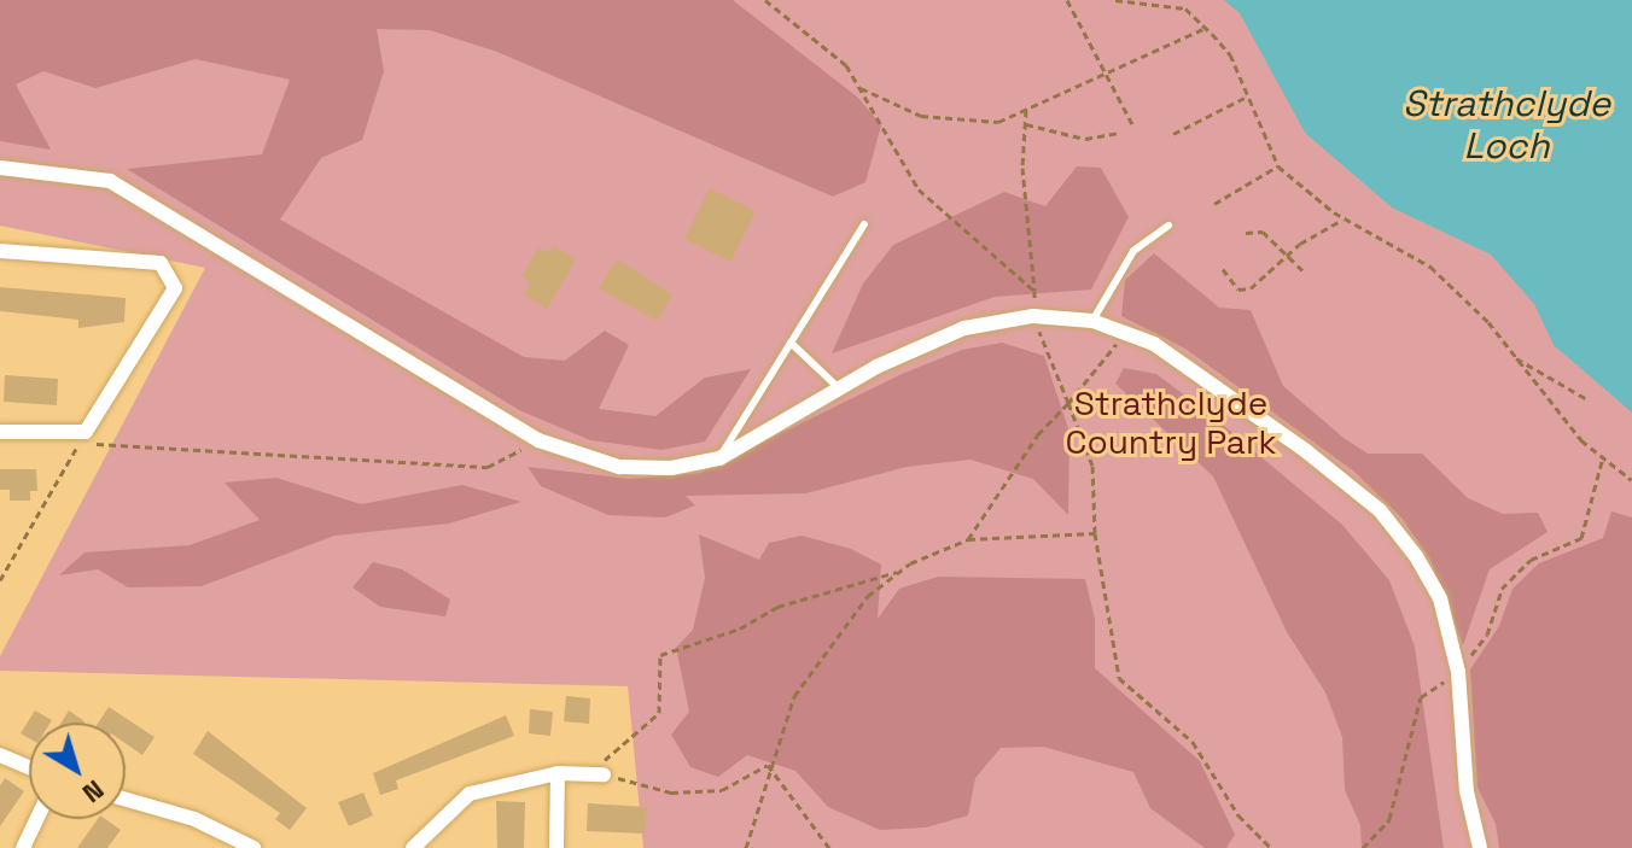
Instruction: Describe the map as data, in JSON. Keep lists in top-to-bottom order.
{
  "water": ["Strathclyde Loch"],
  "parks": ["Strathclyde Country Park"],
  "north": "bottom right"
}
